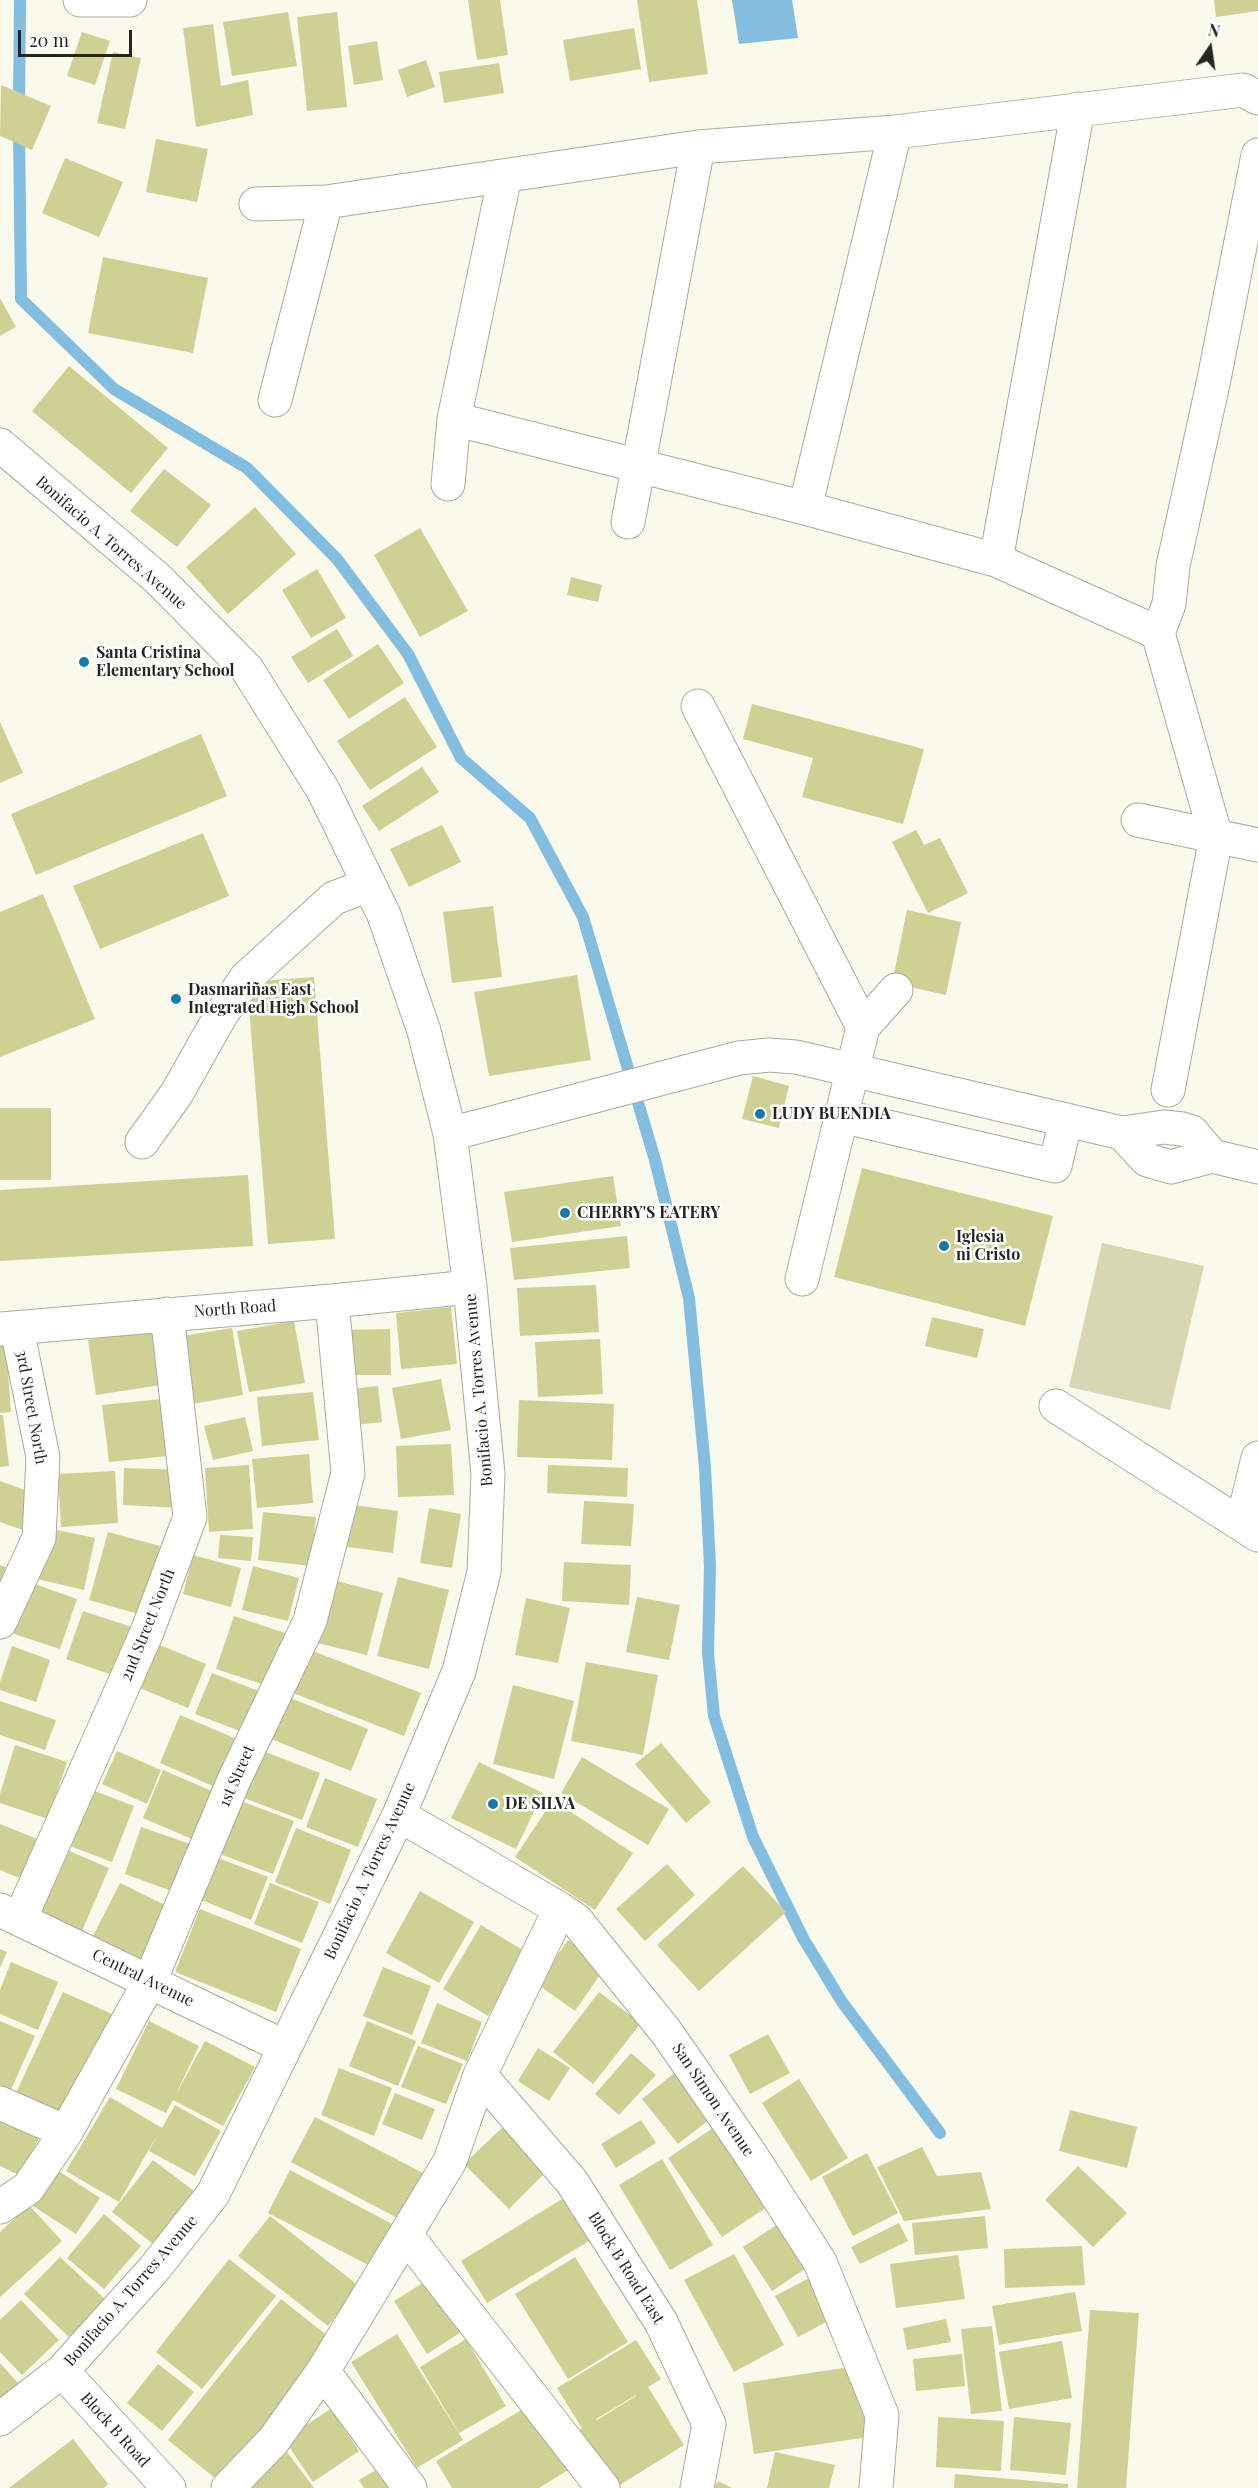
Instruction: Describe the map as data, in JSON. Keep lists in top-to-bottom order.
{
  "streets": {
    "street": [
      "Bonifacio A. Torres Avenue",
      "North Road",
      "3rd Street North",
      "2nd Street North",
      "1st Street",
      "Central Avenue",
      "San Simon Avenue",
      "Block B Road East",
      "Block B Road"
    ]
  },
  "crossings": [
    ["Bonifacio A. Torres Avenue", "North Road"],
    ["Bonifacio A. Torres Avenue", "Central Avenue"],
    ["Bonifacio A. Torres Avenue", "San Simon Avenue"],
    ["Bonifacio A. Torres Avenue", "Block B Road"],
    ["North Road", "3rd Street North"],
    ["North Road", "2nd Street North"],
    ["North Road", "1st Street"],
    ["2nd Street North", "Central Avenue"],
    ["1st Street", "Central Avenue"]
  ],
  "places": [
    "Santa Cristina Elementary School",
    "Dasmariñas East Integrated High School",
    "LUDY BUENDIA",
    "CHERRY'S EATERY",
    "Iglesia ni Cristo",
    "DE SILVA"
  ],
  "scale_bar": "20 m",
  "north": "top"
}
